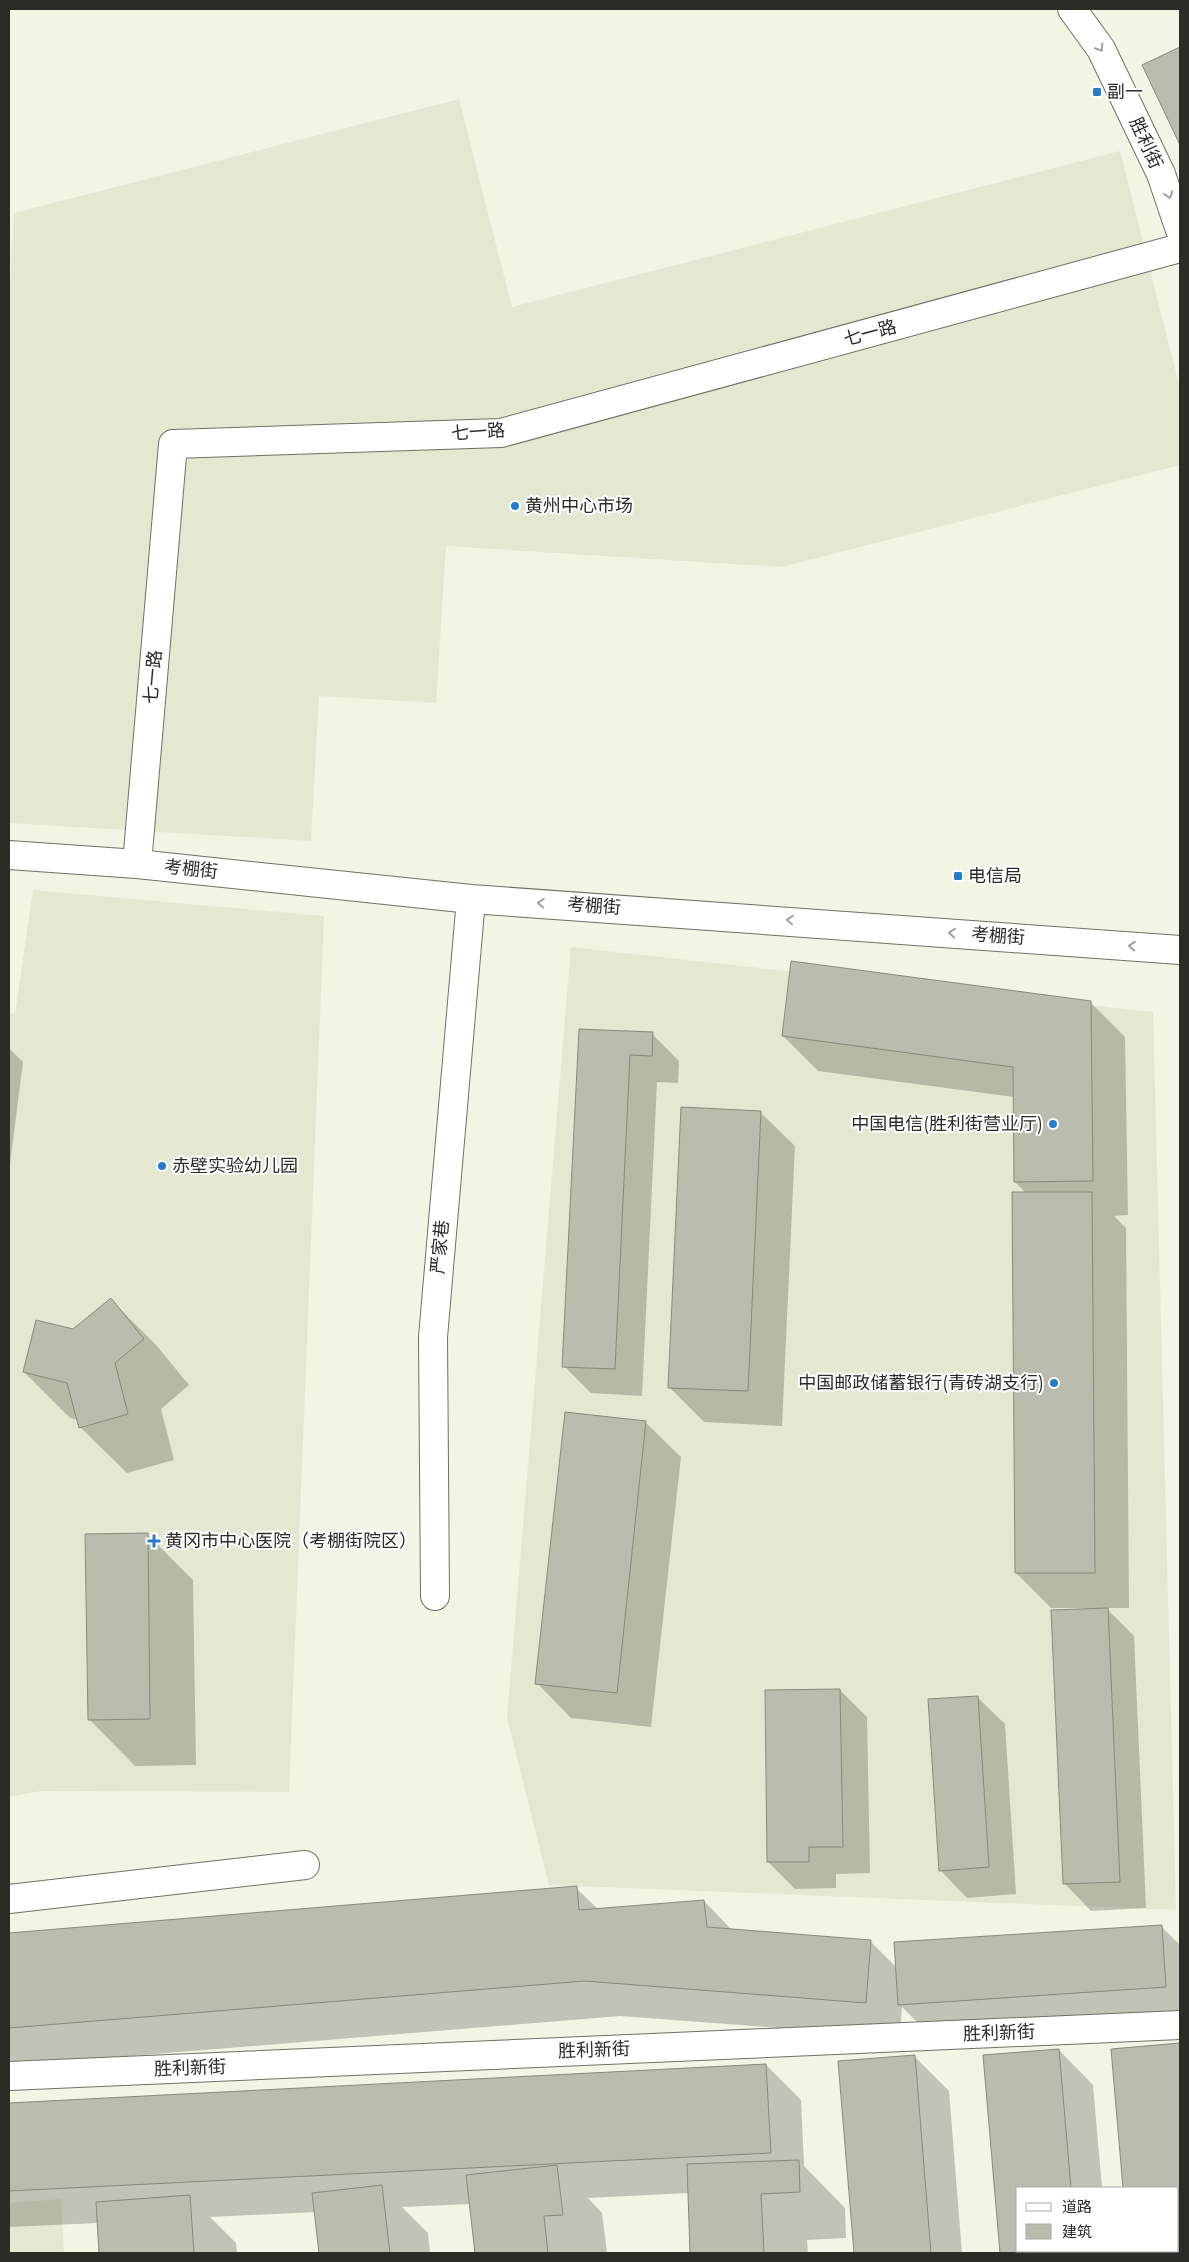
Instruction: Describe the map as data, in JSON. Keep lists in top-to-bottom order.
{
  "streets": {
    "street": [
      "胜利街",
      "七一路",
      "考棚街",
      "严家巷",
      "胜利新街"
    ]
  },
  "crossings": [
    ["七一路", "考棚街"],
    ["考棚街", "严家巷"]
  ],
  "one_way": ["胜利街", "考棚街"],
  "places": {
    "transit": ["副一", "电信局"],
    "other": [
      "黄州中心市场",
      "中国电信(胜利街营业厅)",
      "赤壁实验幼儿园",
      "中国邮政储蓄银行(青砖湖支行)"
    ],
    "health": ["黄冈市中心医院（考棚街院区）"]
  },
  "legend": ["道路", "建筑"]
}
